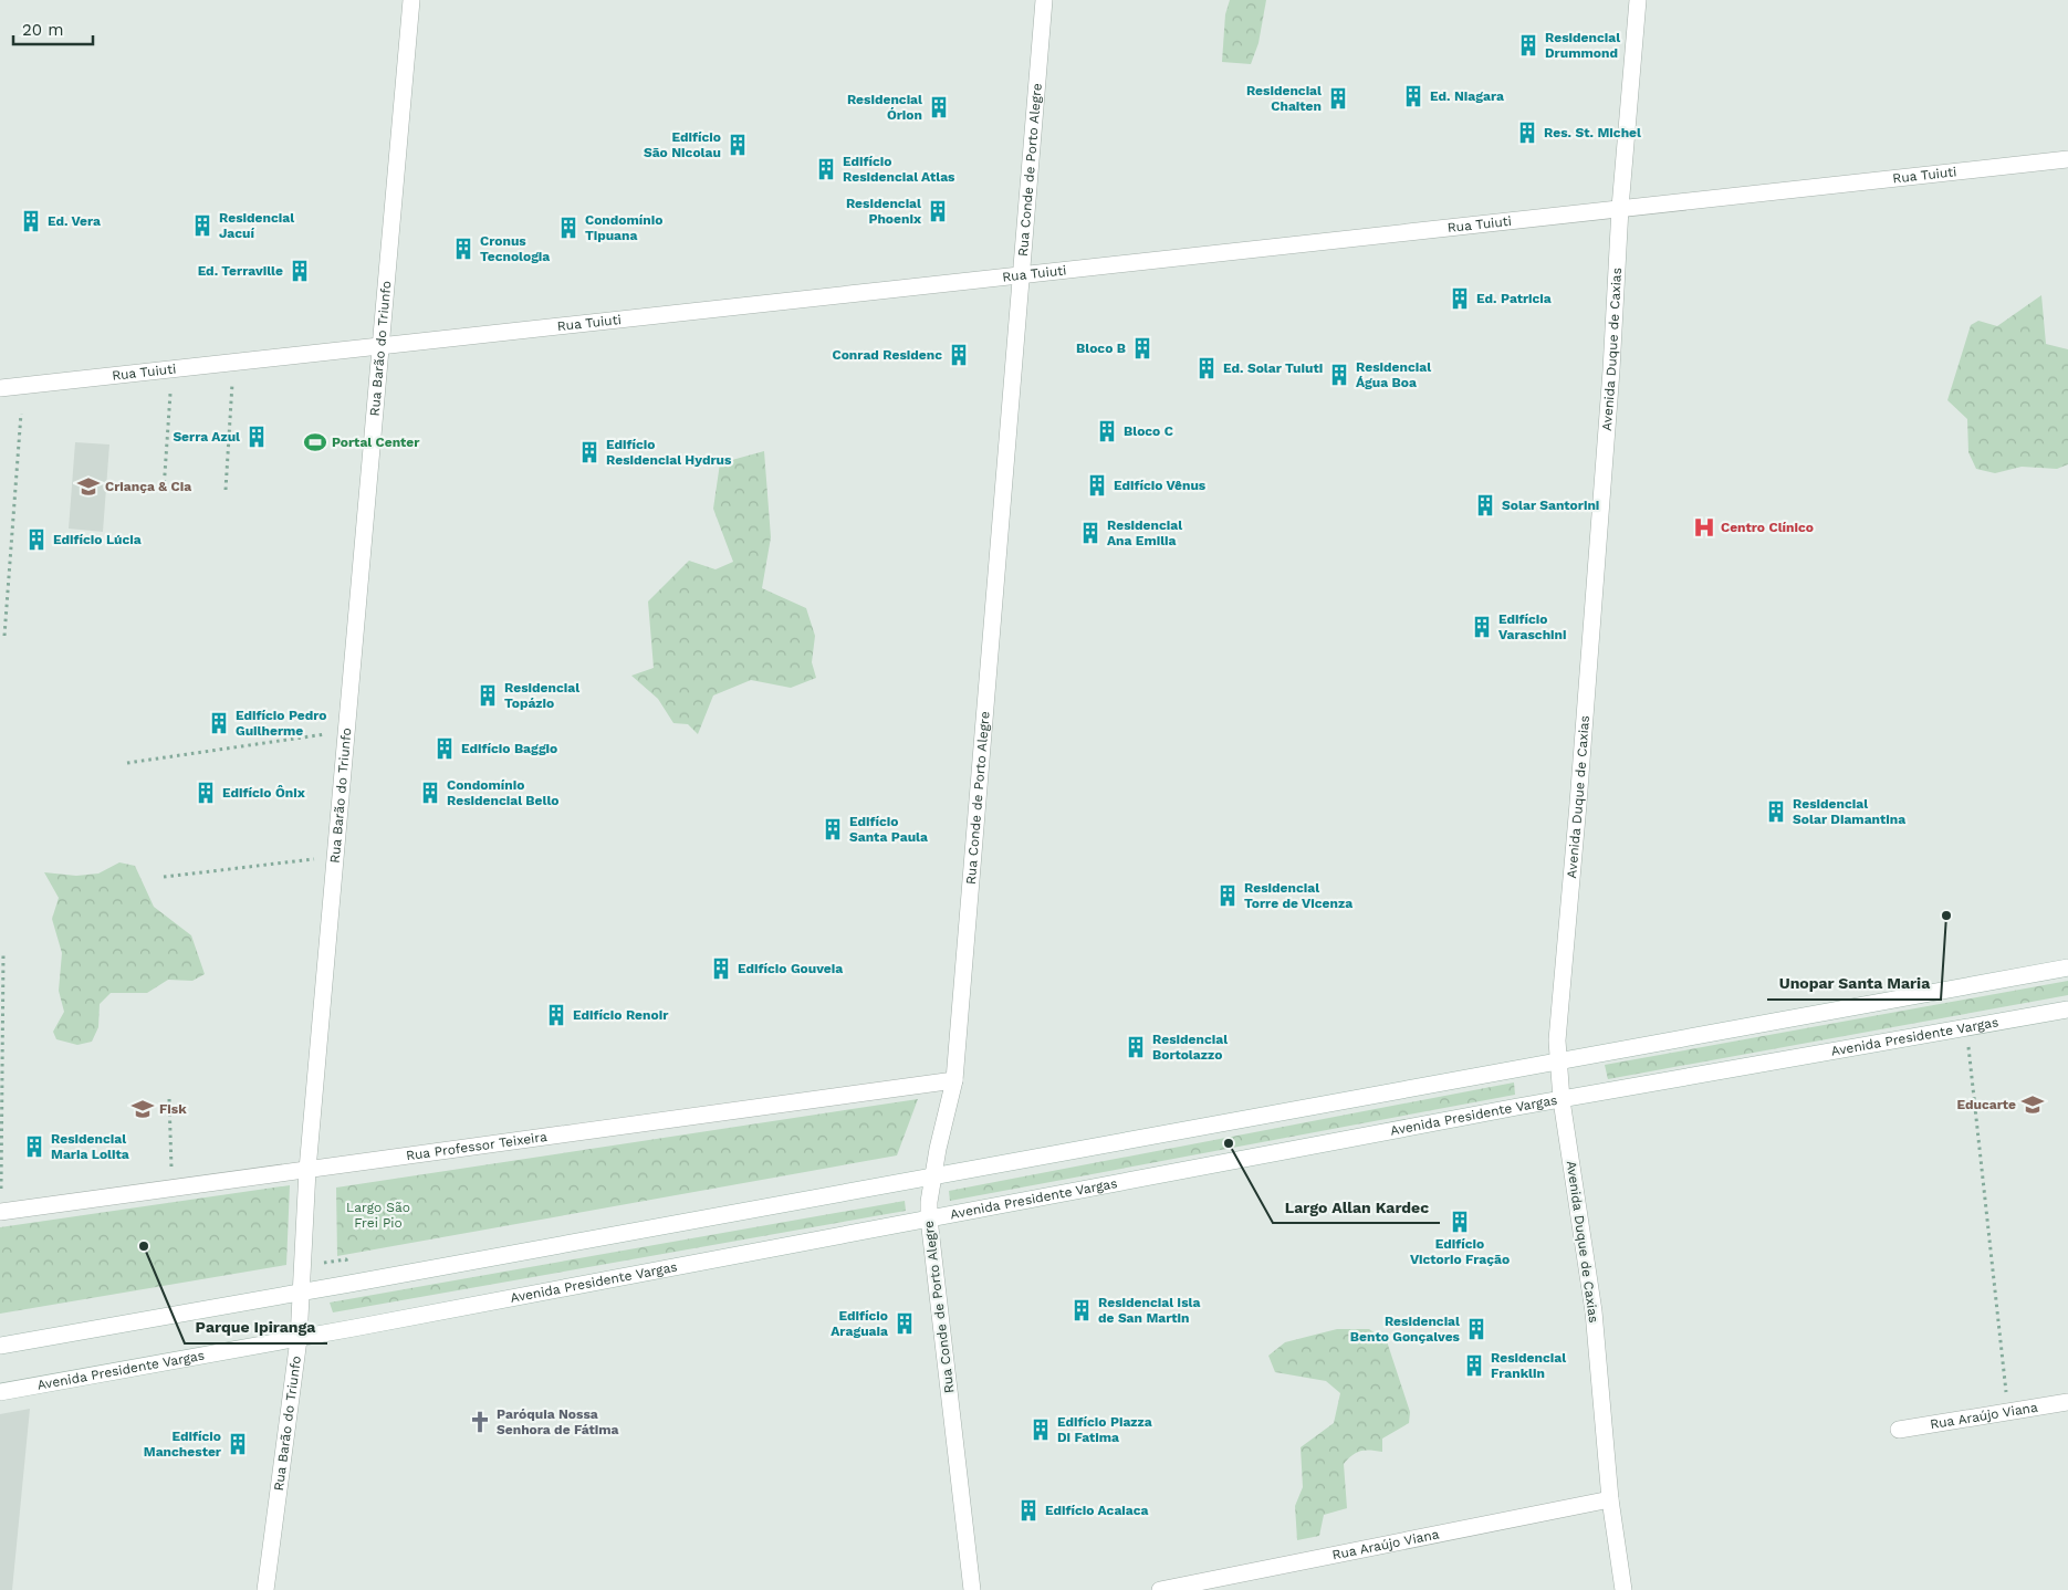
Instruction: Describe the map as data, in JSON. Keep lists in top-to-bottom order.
{
  "streets": {
    "street": [
      "Rua Conde de Porto Alegre",
      "Rua Tuiuti",
      "Rua Barão do Triunfo",
      "Avenida Duque de Caxias",
      "Avenida Presidente Vargas",
      "Rua Professor Teixeira",
      "Rua Araújo Viana"
    ]
  },
  "crossings": [
    ["Rua Conde de Porto Alegre", "Rua Tuiuti"],
    ["Rua Conde de Porto Alegre", "Avenida Presidente Vargas"],
    ["Rua Conde de Porto Alegre", "Rua Professor Teixeira"],
    ["Rua Tuiuti", "Rua Barão do Triunfo"],
    ["Rua Tuiuti", "Avenida Duque de Caxias"],
    ["Rua Barão do Triunfo", "Avenida Presidente Vargas"],
    ["Rua Barão do Triunfo", "Rua Professor Teixeira"],
    ["Avenida Duque de Caxias", "Avenida Presidente Vargas"],
    ["Avenida Duque de Caxias", "Rua Araújo Viana"]
  ],
  "parks": ["Largo São Frei Pio"],
  "places": {
    "building": [
      "Residencial Drummond",
      "Ed. Niagara",
      "Residencial Chaiten",
      "Residencial Órion",
      "Res. St. Michel",
      "Edifício São Nicolau",
      "Edifício Residencial Atlas",
      "Residencial Phoenix",
      "Ed. Vera",
      "Residencial Jacuí",
      "Condomínio Tipuana",
      "Cronus Tecnologia",
      "Ed. Terraville",
      "Ed. Patricia",
      "Bloco B",
      "Conrad Residenc",
      "Ed. Solar Tuiuti",
      "Residencial Água Boa",
      "Bloco C",
      "Serra Azul",
      "Edifício Residencial Hydrus",
      "Edifício Vênus",
      "Solar Santorini",
      "Residencial Ana Emilia",
      "Edifício Lúcia",
      "Edifício Varaschini",
      "Residencial Topázio",
      "Edifício Pedro Guilherme",
      "Edifício Baggio",
      "Edifício Ônix",
      "Condomínio Residencial Bello",
      "Residencial Solar Diamantina",
      "Edifício Santa Paula",
      "Residencial Torre de Vicenza",
      "Edifício Gouveia",
      "Edifício Renoir",
      "Residencial Bortolazzo",
      "Residencial Maria Lolita",
      "Edifício Victorio Fração",
      "Residencial Isla de San Martin",
      "Edifício Araguaia",
      "Residencial Bento Gonçalves",
      "Residencial Franklin",
      "Edifício Piazza Di Fatima",
      "Edifício Manchester",
      "Edifício Acaiaca"
    ],
    "sports": ["Portal Center"],
    "school or university": ["Criança & Cia", "Educarte", "Fisk"],
    "hospital": ["Centro Clínico"],
    "other": ["Unopar Santa Maria", "Largo Allan Kardec", "Parque Ipiranga"],
    "church": ["Paróquia Nossa Senhora de Fátima"]
  },
  "scale_bar": "20 m"
}
